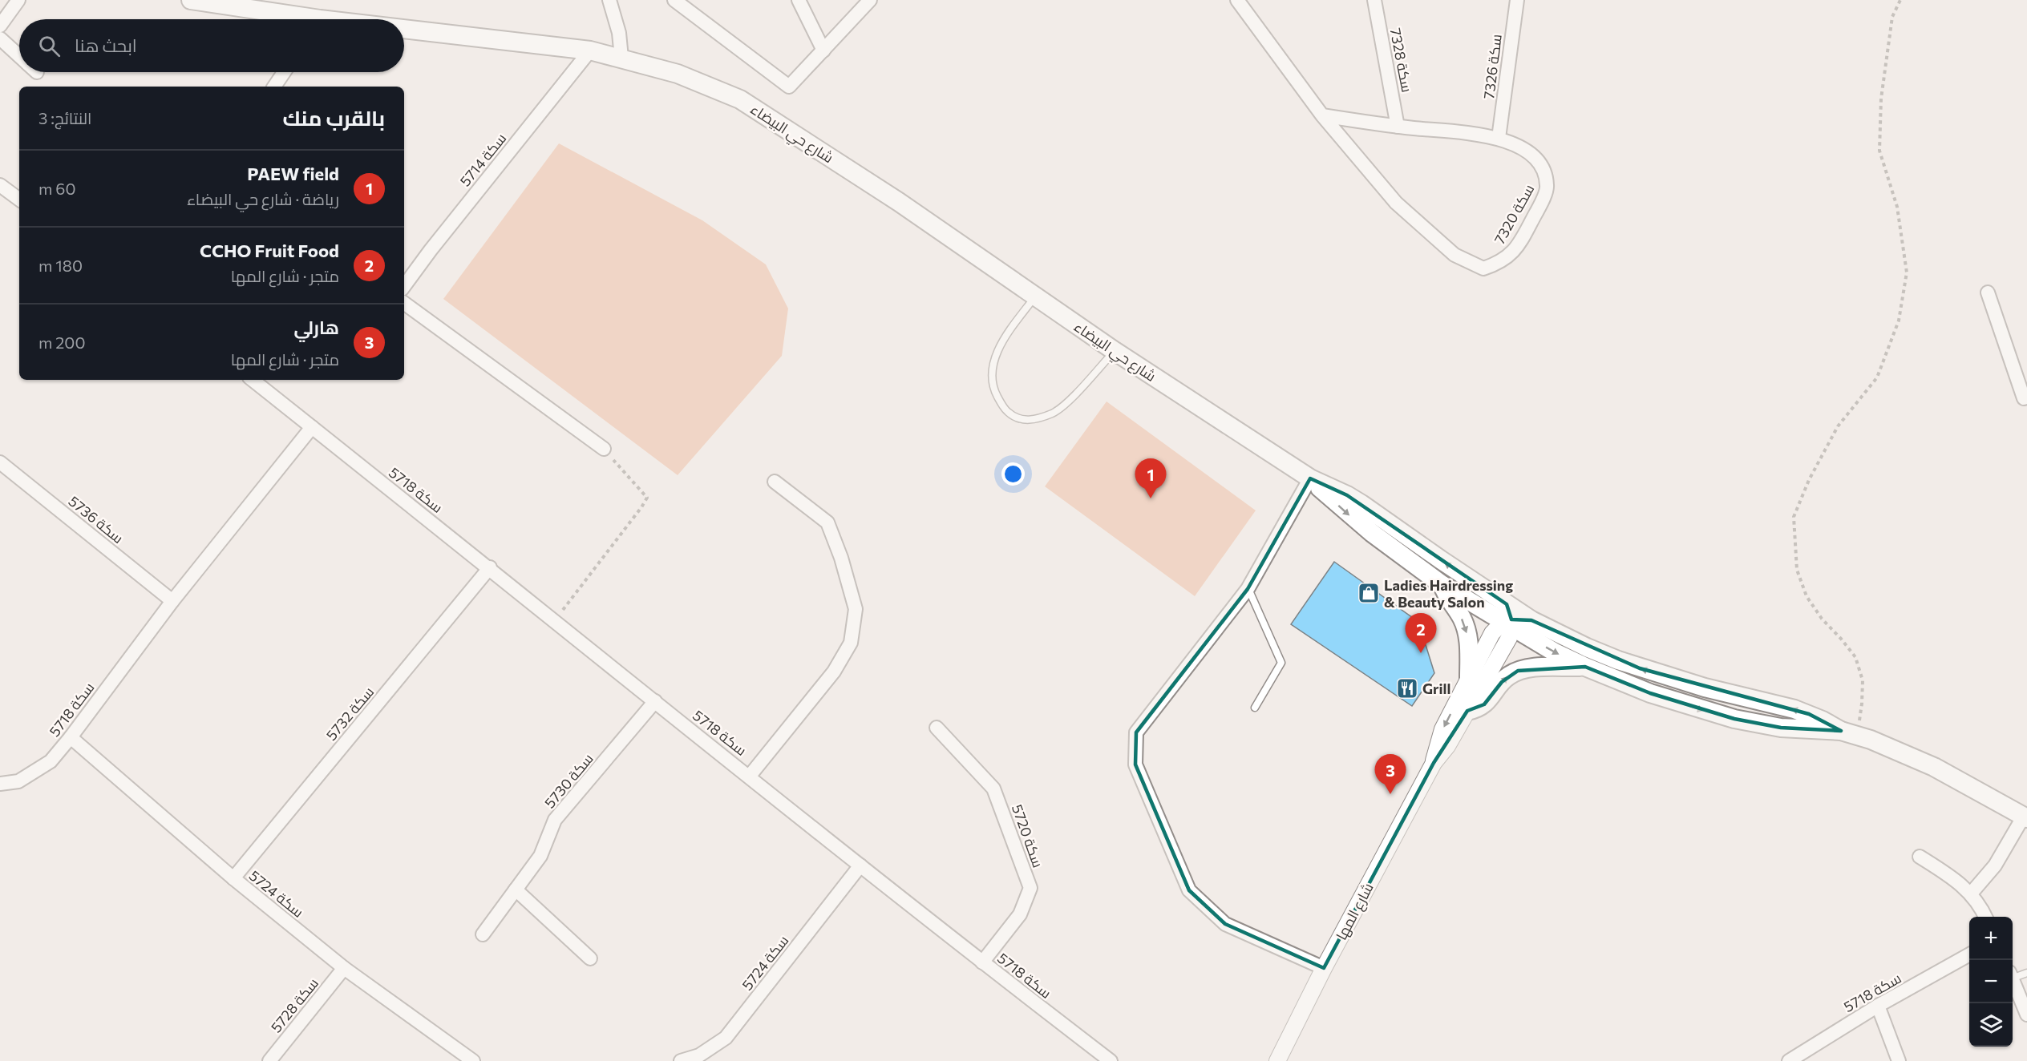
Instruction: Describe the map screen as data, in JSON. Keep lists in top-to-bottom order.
{
  "streets": {
    "main road": ["شارع حي البيضاء"],
    "street": [
      "سكة 7328",
      "سكة 7326",
      "سكة 5714",
      "سكة 7320",
      "سكة 5718",
      "سكة 5736",
      "سكة 5732",
      "سكة 5730",
      "سكة 5720",
      "سكة 5724",
      "شارع المها",
      "سكة 5728"
    ]
  },
  "crossings": [
    ["سكة 7328", "سكة 7320"],
    ["سكة 7326", "سكة 7320"],
    ["شارع حي البيضاء", "سكة 5714"],
    ["سكة 5718", "سكة 5736"],
    ["سكة 5718", "سكة 5732"],
    ["سكة 5718", "سكة 5730"],
    ["سكة 5718", "سكة 5720"],
    ["سكة 5718", "سكة 5724"],
    ["سكة 5732", "سكة 5724"],
    ["سكة 5724", "سكة 5728"]
  ],
  "places": {
    "shop": ["Ladies Hairdressing & Beauty Salon"],
    "restaurant": ["Grill"]
  },
  "page": {
    "search": "ابحث هنا",
    "heading": ["بالقرب منك", "النتائج: 3"],
    "list": [
      {
        "mark": "1",
        "name": "PAEW field",
        "note": "رياضة · شارع حي البيضاء",
        "value": "60 m"
      },
      {
        "mark": "2",
        "name": "CCHO Fruit Food",
        "note": "متجر · شارع المها",
        "value": "180 m"
      },
      {
        "mark": "3",
        "name": "هارلي",
        "note": "متجر · شارع المها",
        "value": "200 m"
      }
    ],
    "pins": ["1", "2", "3"],
    "map_buttons": ["+", "−"]
  }
}
